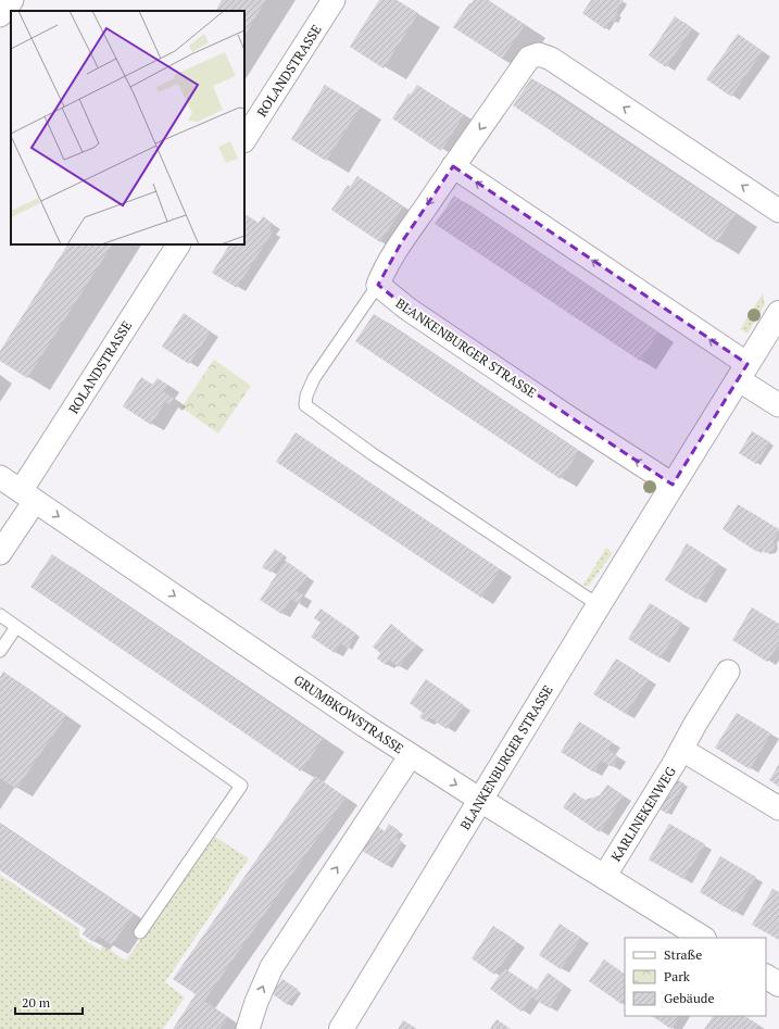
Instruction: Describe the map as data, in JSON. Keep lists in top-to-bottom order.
{
  "streets": {
    "main road": ["BLANKENBURGER STRASSE", "GRUMBKOWSTRASSE"],
    "street": ["ROLANDSTRASSE", "KARLINEKENWEG"]
  },
  "crossings": [
    ["ROLANDSTRASSE", "GRUMBKOWSTRASSE"],
    ["BLANKENBURGER STRASSE", "GRUMBKOWSTRASSE"],
    ["GRUMBKOWSTRASSE", "KARLINEKENWEG"]
  ],
  "one_way": ["GRUMBKOWSTRASSE"],
  "legend": ["Straße", "Park", "Gebäude"],
  "scale_bar": "20 m"
}
